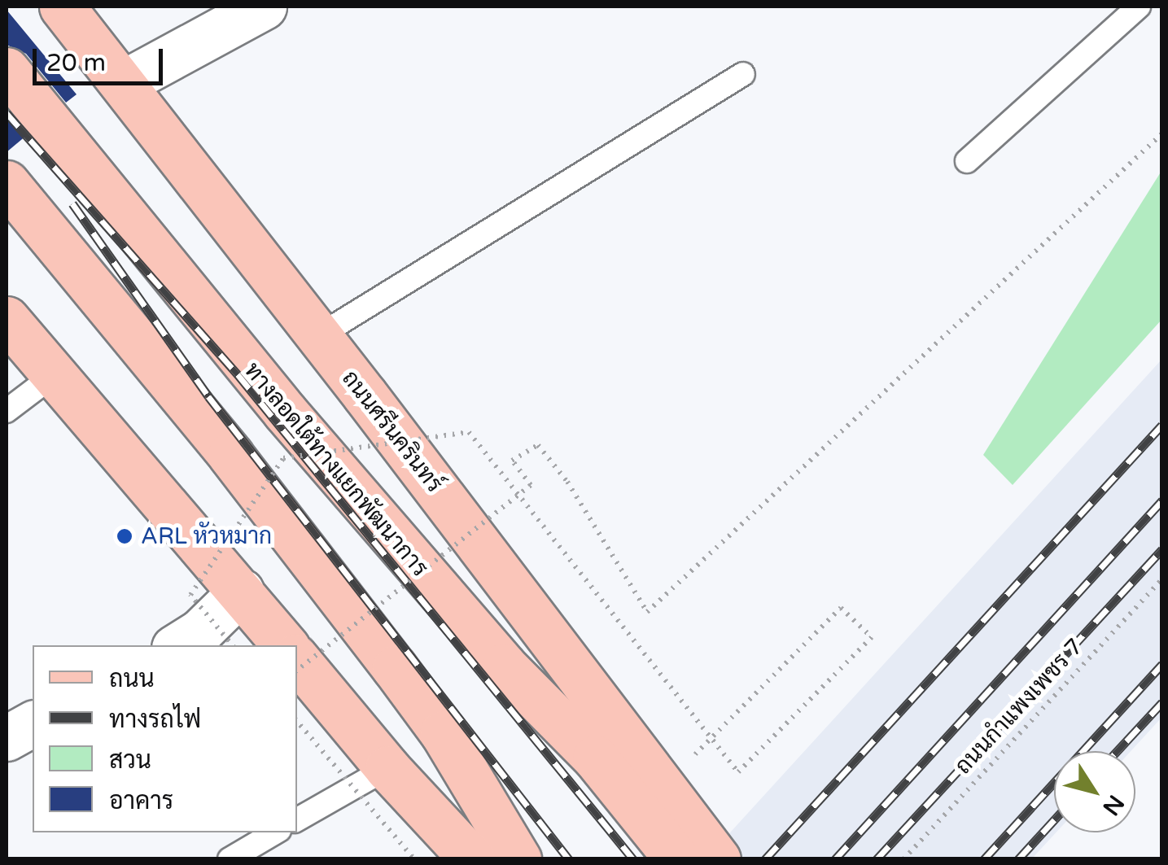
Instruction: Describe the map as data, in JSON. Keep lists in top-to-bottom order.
{
  "streets": {
    "main road": ["ถนนศรีนครินทร์", "ทางลอดใต้ทางแยกพัฒนาการ"],
    "path": ["ถนนกำแพงเพชร 7"]
  },
  "places": ["ARL หัวหมาก"],
  "legend": [
    "ถนน",
    "ทางรถไฟ",
    "สวน",
    "อาคาร"
  ],
  "scale_bar": "20 m",
  "north": "bottom right"
}
